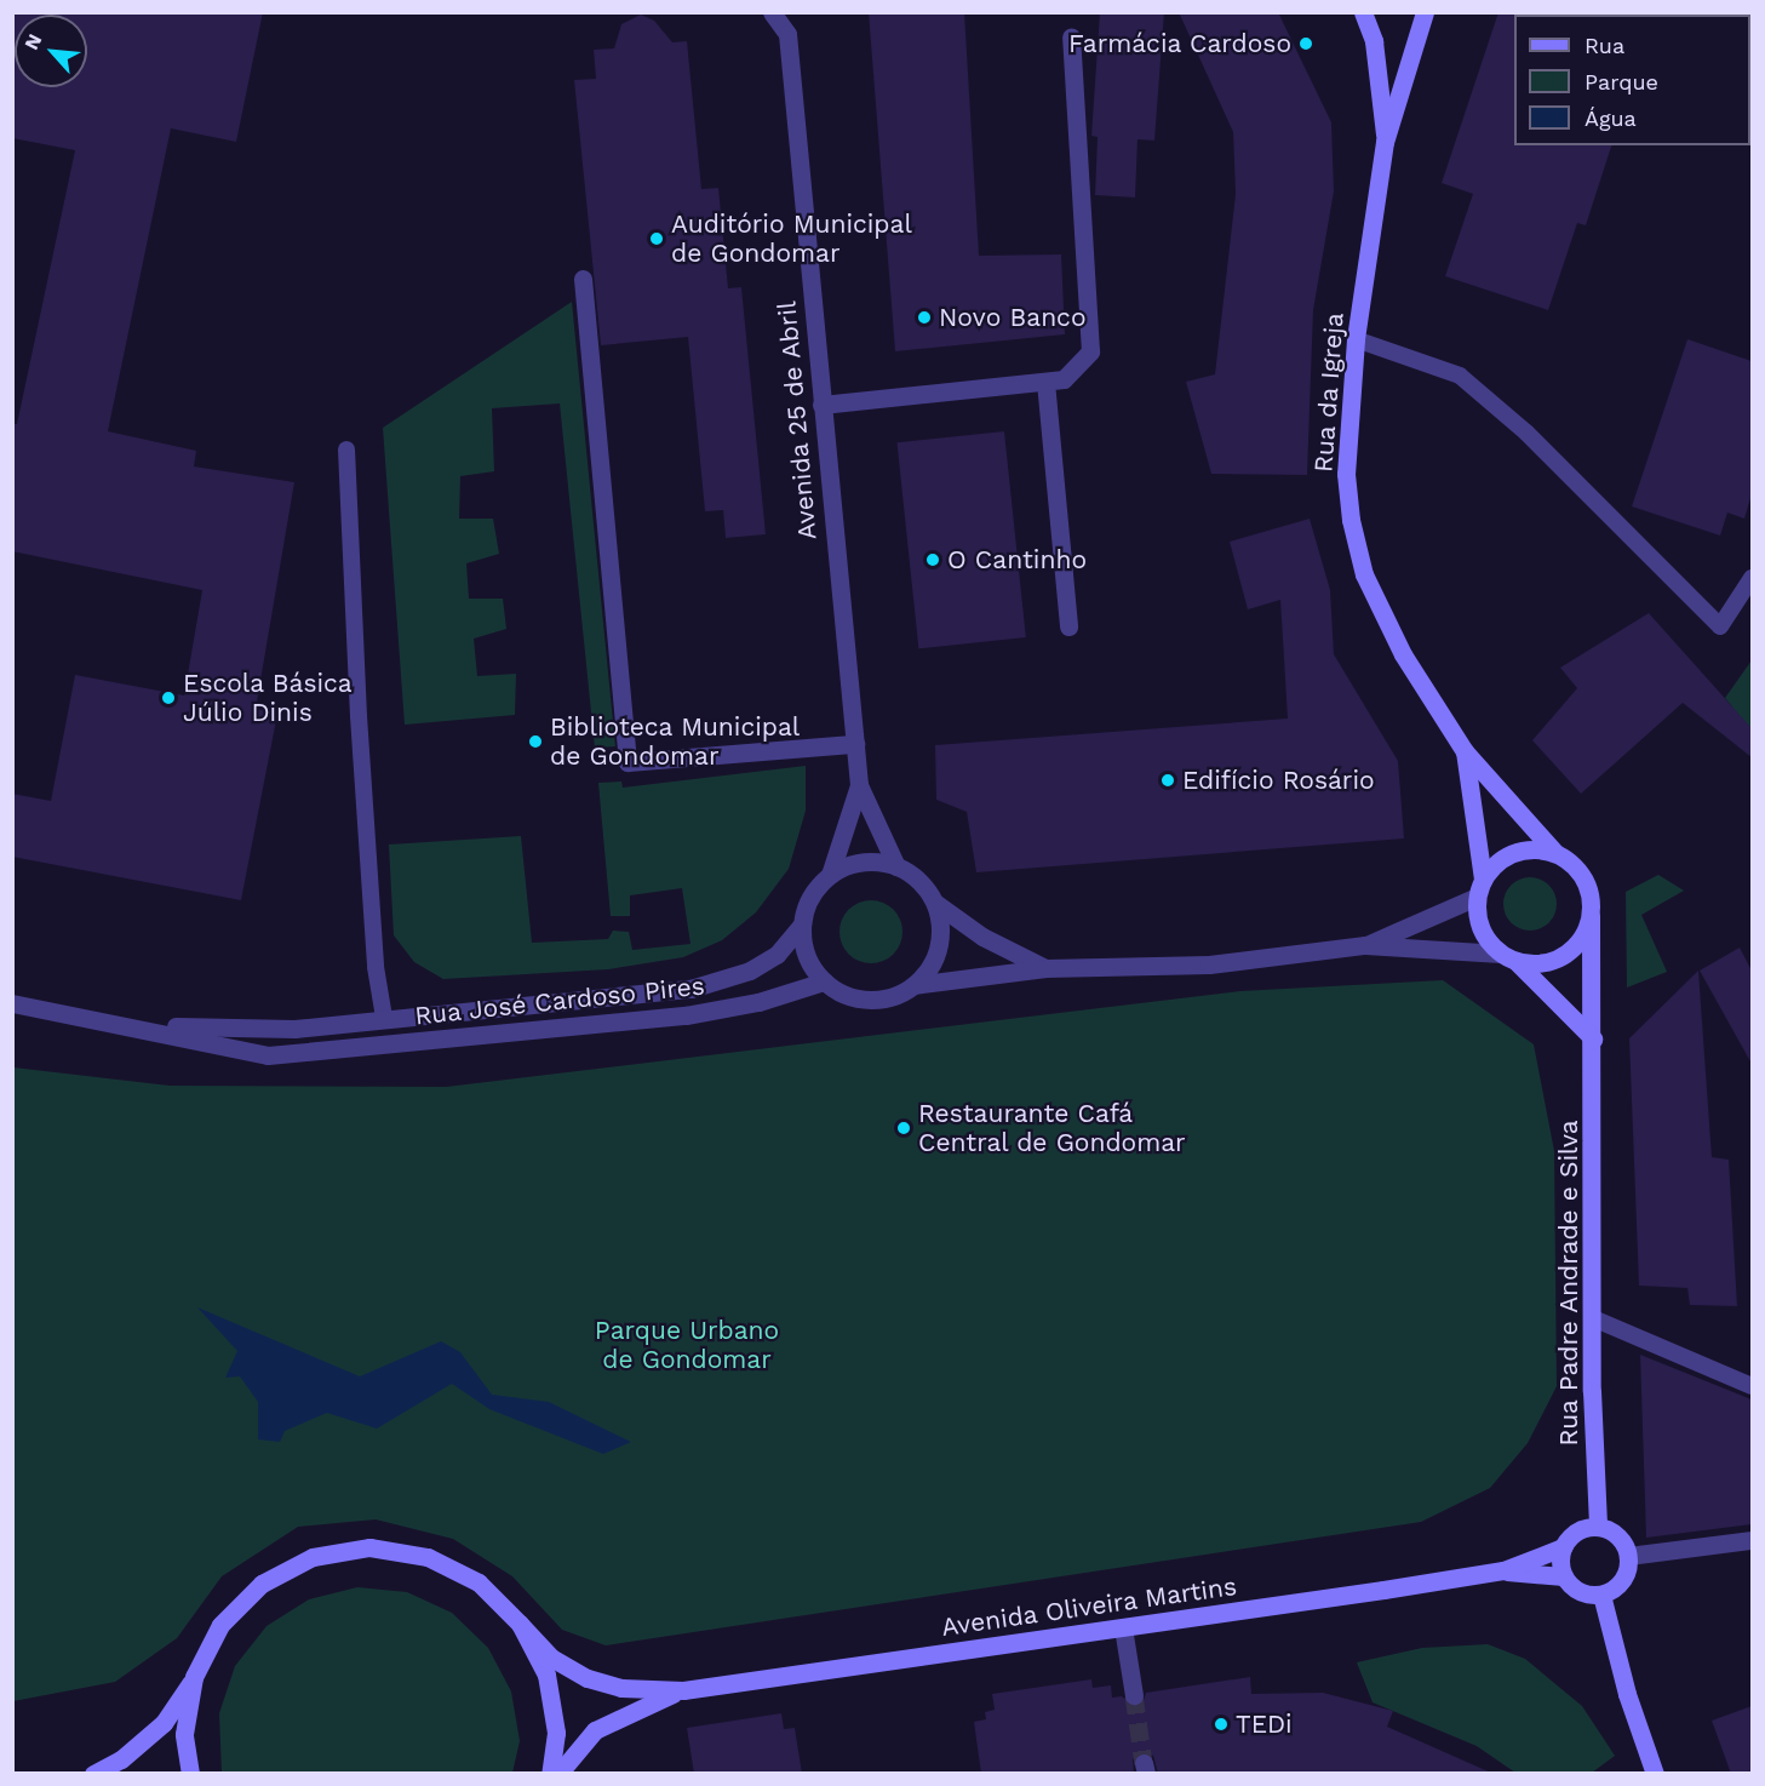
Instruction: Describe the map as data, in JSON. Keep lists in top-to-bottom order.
{
  "streets": {
    "main road": ["Rua da Igreja", "Rua Padre Andrade e Silva", "Avenida Oliveira Martins"],
    "street": ["Avenida 25 de Abril", "Rua José Cardoso Pires"]
  },
  "crossings": [
    ["Rua da Igreja", "Rua Padre Andrade e Silva"],
    ["Avenida 25 de Abril", "Rua José Cardoso Pires"],
    ["Rua Padre Andrade e Silva", "Avenida Oliveira Martins"]
  ],
  "parks": ["Parque Urbano de Gondomar"],
  "places": [
    "Farmácia Cardoso",
    "Auditório Municipal de Gondomar",
    "Novo Banco",
    "O Cantinho",
    "Escola Básica Júlio Dinis",
    "Biblioteca Municipal de Gondomar",
    "Edifício Rosário",
    "Restaurante Cafá Central de Gondomar",
    "TEDi"
  ],
  "legend": ["Rua", "Parque", "Água"],
  "north": "top left"
}
